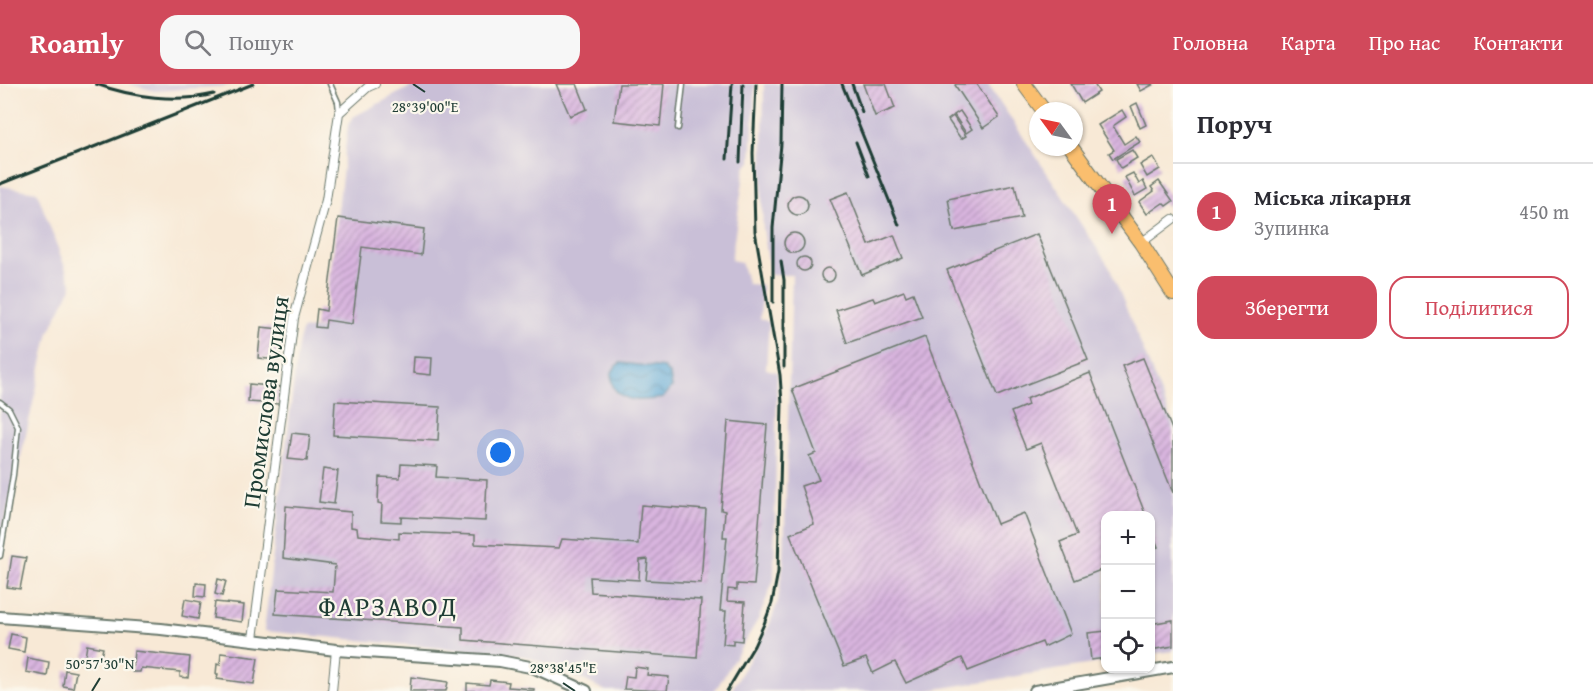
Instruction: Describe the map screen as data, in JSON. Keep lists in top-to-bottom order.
{
  "streets": {
    "street": ["Промислова вулиця"]
  },
  "districts": ["ФАРЗАВОД"],
  "north": "top left",
  "page": {
    "header": "Roamly",
    "search": "Пошук",
    "nav": [
      "Головна",
      "Карта",
      "Про нас",
      "Контакти"
    ],
    "heading": "Поруч",
    "list": [
      {
        "mark": "1",
        "name": "Міська лікарня",
        "note": "Зупинка",
        "value": "450 m"
      }
    ],
    "pins": "1",
    "buttons": ["Зберегти", "Поділитися"],
    "map_buttons": ["+", "−"]
  },
  "coordinates": ["28°39'00\"E", "50°57'30\"N", "28°38'45\"E"]
}
